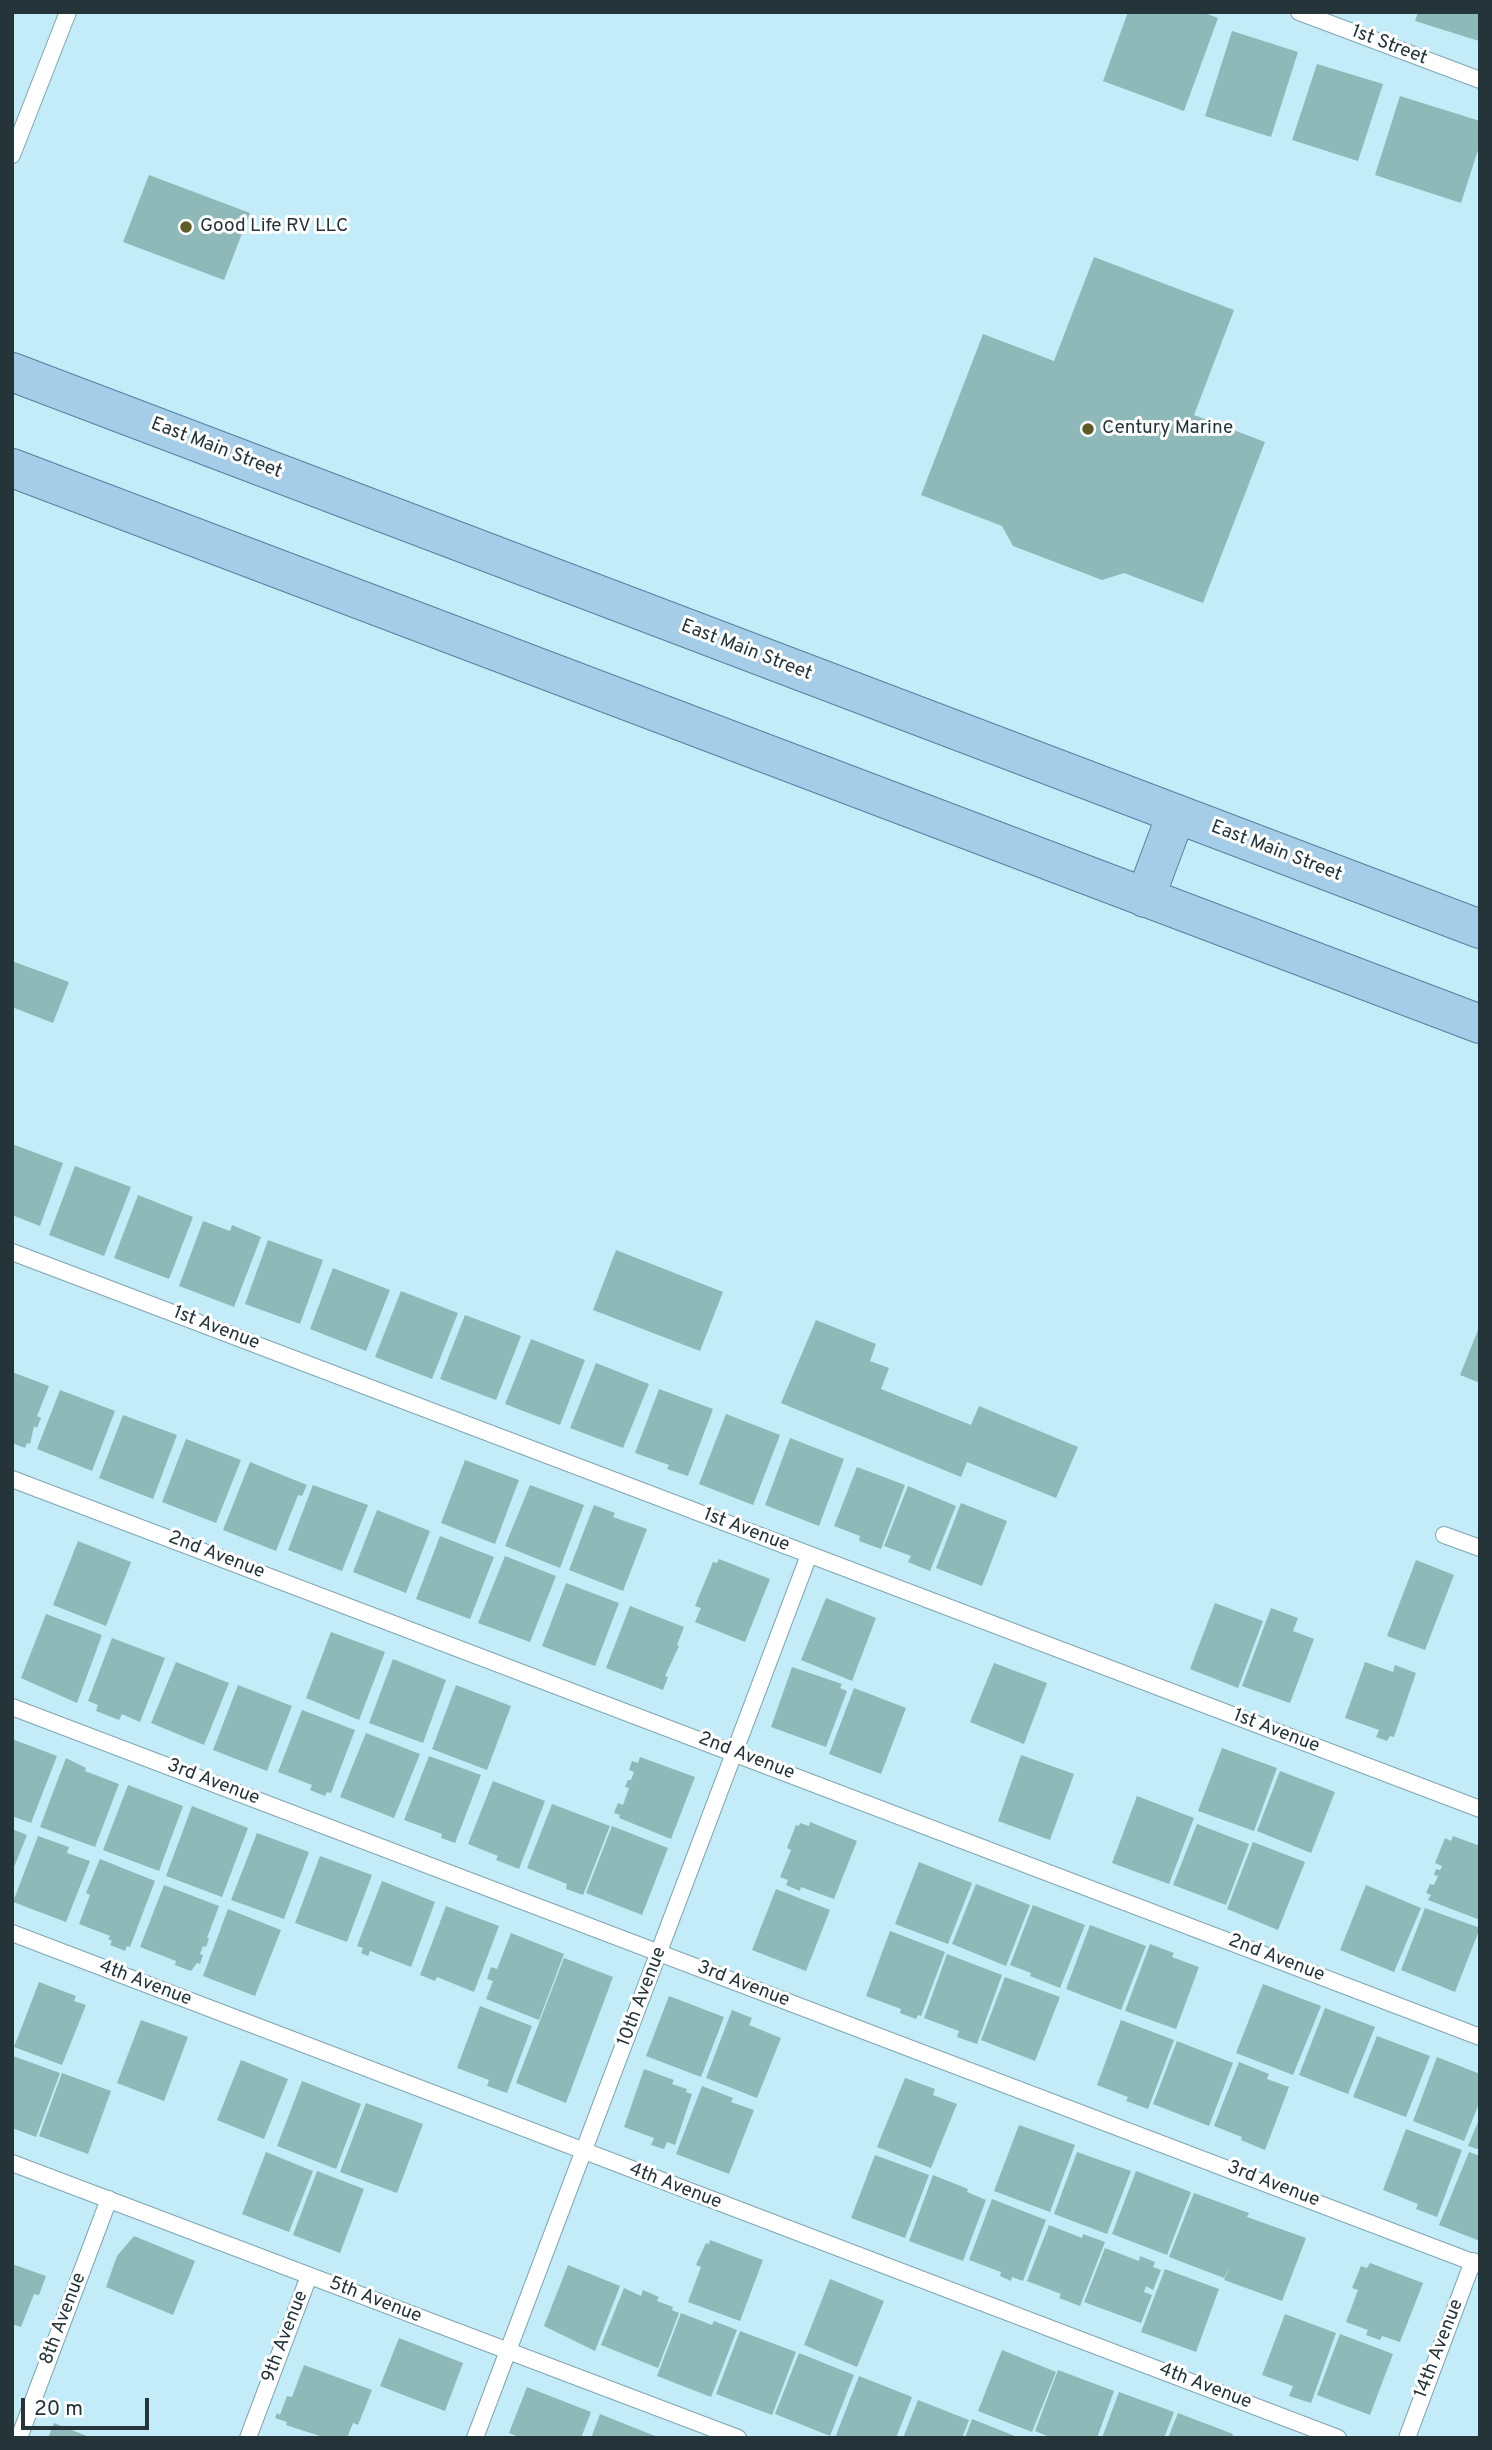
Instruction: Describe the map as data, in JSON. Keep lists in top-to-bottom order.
{
  "streets": {
    "main road": ["East Main Street"],
    "lane": [
      "1st Street",
      "1st Avenue",
      "2nd Avenue",
      "3rd Avenue",
      "4th Avenue",
      "10th Avenue",
      "5th Avenue",
      "8th Avenue",
      "9th Avenue",
      "14th Avenue"
    ]
  },
  "crossings": [
    ["1st Avenue", "10th Avenue"],
    ["2nd Avenue", "10th Avenue"],
    ["3rd Avenue", "10th Avenue"],
    ["3rd Avenue", "14th Avenue"],
    ["4th Avenue", "10th Avenue"],
    ["10th Avenue", "5th Avenue"],
    ["5th Avenue", "8th Avenue"],
    ["5th Avenue", "9th Avenue"]
  ],
  "places": ["Good Life RV LLC", "Century Marine"],
  "scale_bar": "20 m"
}
